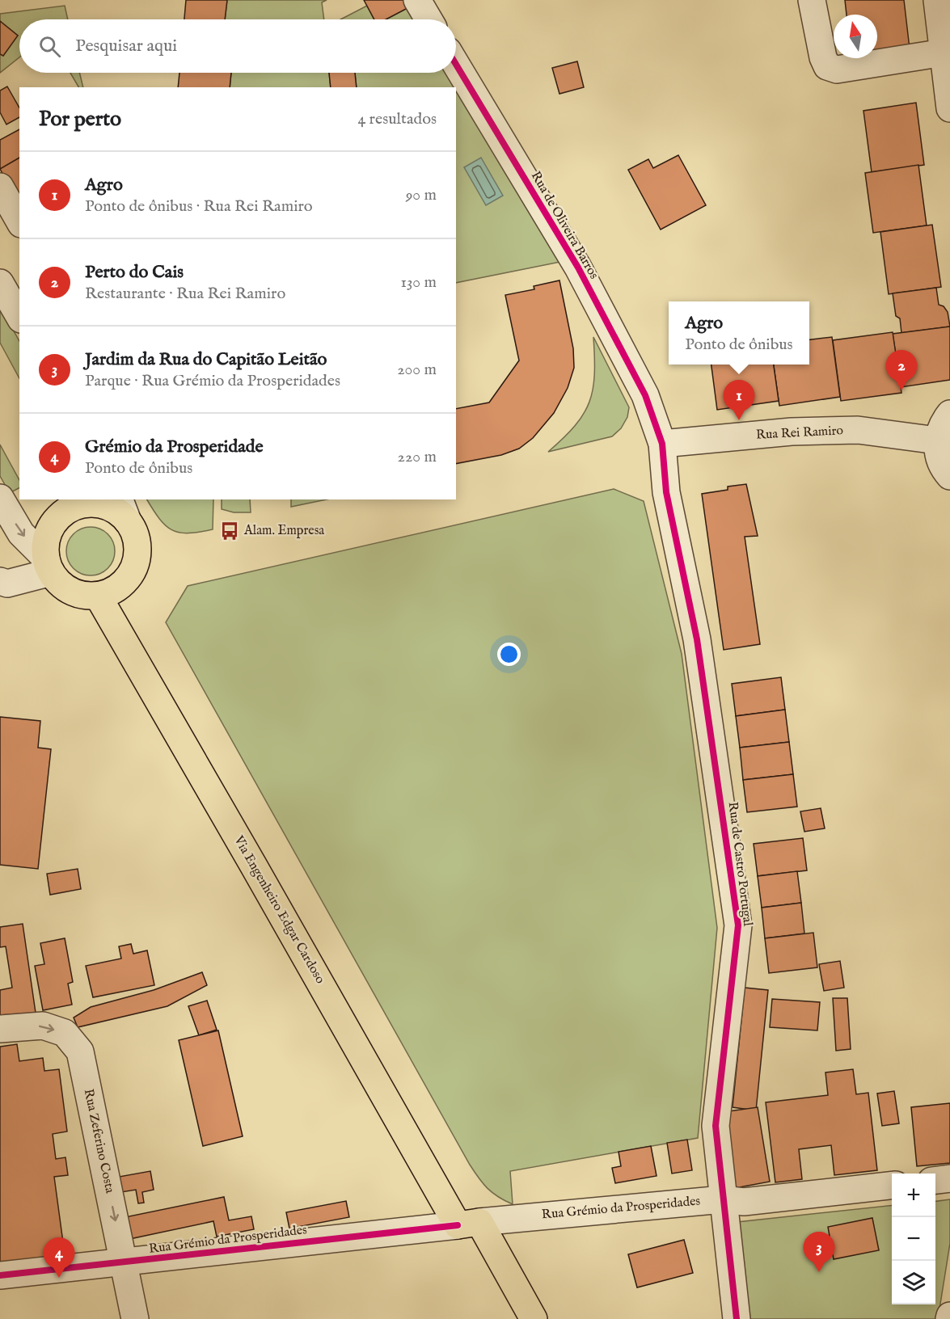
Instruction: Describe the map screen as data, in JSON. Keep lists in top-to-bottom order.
{
  "streets": {
    "main road": ["Via Engenheiro Edgar Cardoso"],
    "street": [
      "Rua de Oliveira Barros",
      "Rua Rei Ramiro",
      "Rua de Castro Portugal",
      "Rua Zeferino Costa",
      "Rua Grémio da Prosperidades"
    ]
  },
  "crossings": [
    ["Rua de Oliveira Barros", "Rua Rei Ramiro"],
    ["Rua de Oliveira Barros", "Rua de Castro Portugal"],
    ["Rua Rei Ramiro", "Rua de Castro Portugal"],
    ["Rua de Castro Portugal", "Rua Grémio da Prosperidades"],
    ["Via Engenheiro Edgar Cardoso", "Rua Grémio da Prosperidades"],
    ["Rua Zeferino Costa", "Rua Grémio da Prosperidades"]
  ],
  "one_way": ["Rua Zeferino Costa"],
  "places": {
    "bus stop": ["Alam. Empresa"]
  },
  "north": "top",
  "page": {
    "search": "Pesquisar aqui",
    "heading": ["Por perto", "4 resultados"],
    "list": [
      {
        "mark": "1",
        "name": "Agro",
        "note": "Ponto de ônibus · Rua Rei Ramiro",
        "value": "90 m"
      },
      {
        "mark": "2",
        "name": "Perto do Cais",
        "note": "Restaurante · Rua Rei Ramiro",
        "value": "130 m"
      },
      {
        "mark": "3",
        "name": "Jardim da Rua do Capitão Leitão",
        "note": "Parque · Rua Grémio da Prosperidades",
        "value": "200 m"
      },
      {
        "mark": "4",
        "name": "Grémio da Prosperidade",
        "note": "Ponto de ônibus",
        "value": "220 m"
      }
    ],
    "popup": ["Agro", "Ponto de ônibus"],
    "pins": [
      "2",
      "1",
      "3",
      "4"
    ],
    "map_buttons": ["+", "−"]
  }
}
